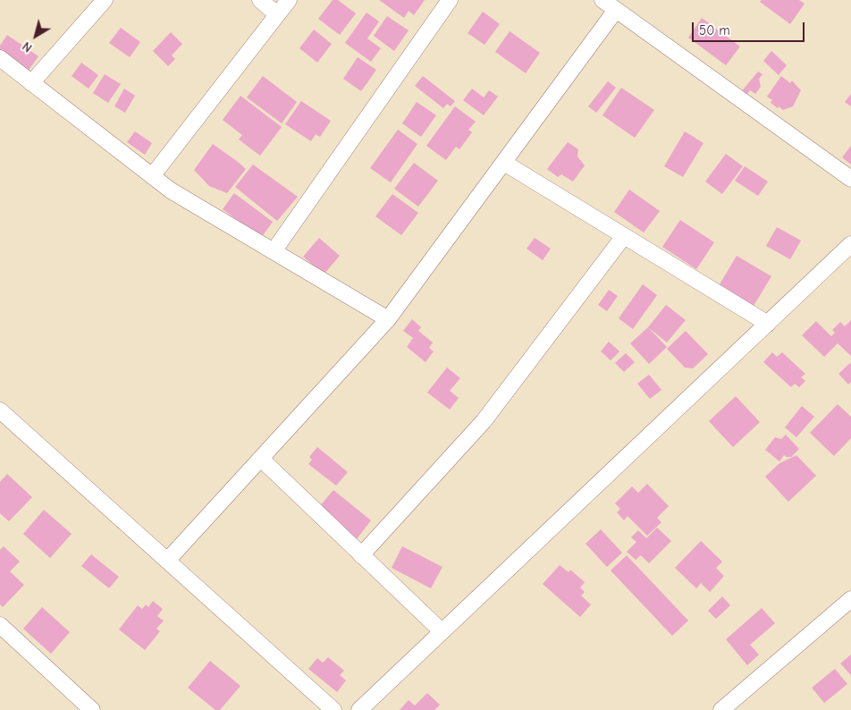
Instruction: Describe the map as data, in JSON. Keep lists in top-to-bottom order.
{
  "scale_bar": "50 m",
  "north": "bottom left"
}
